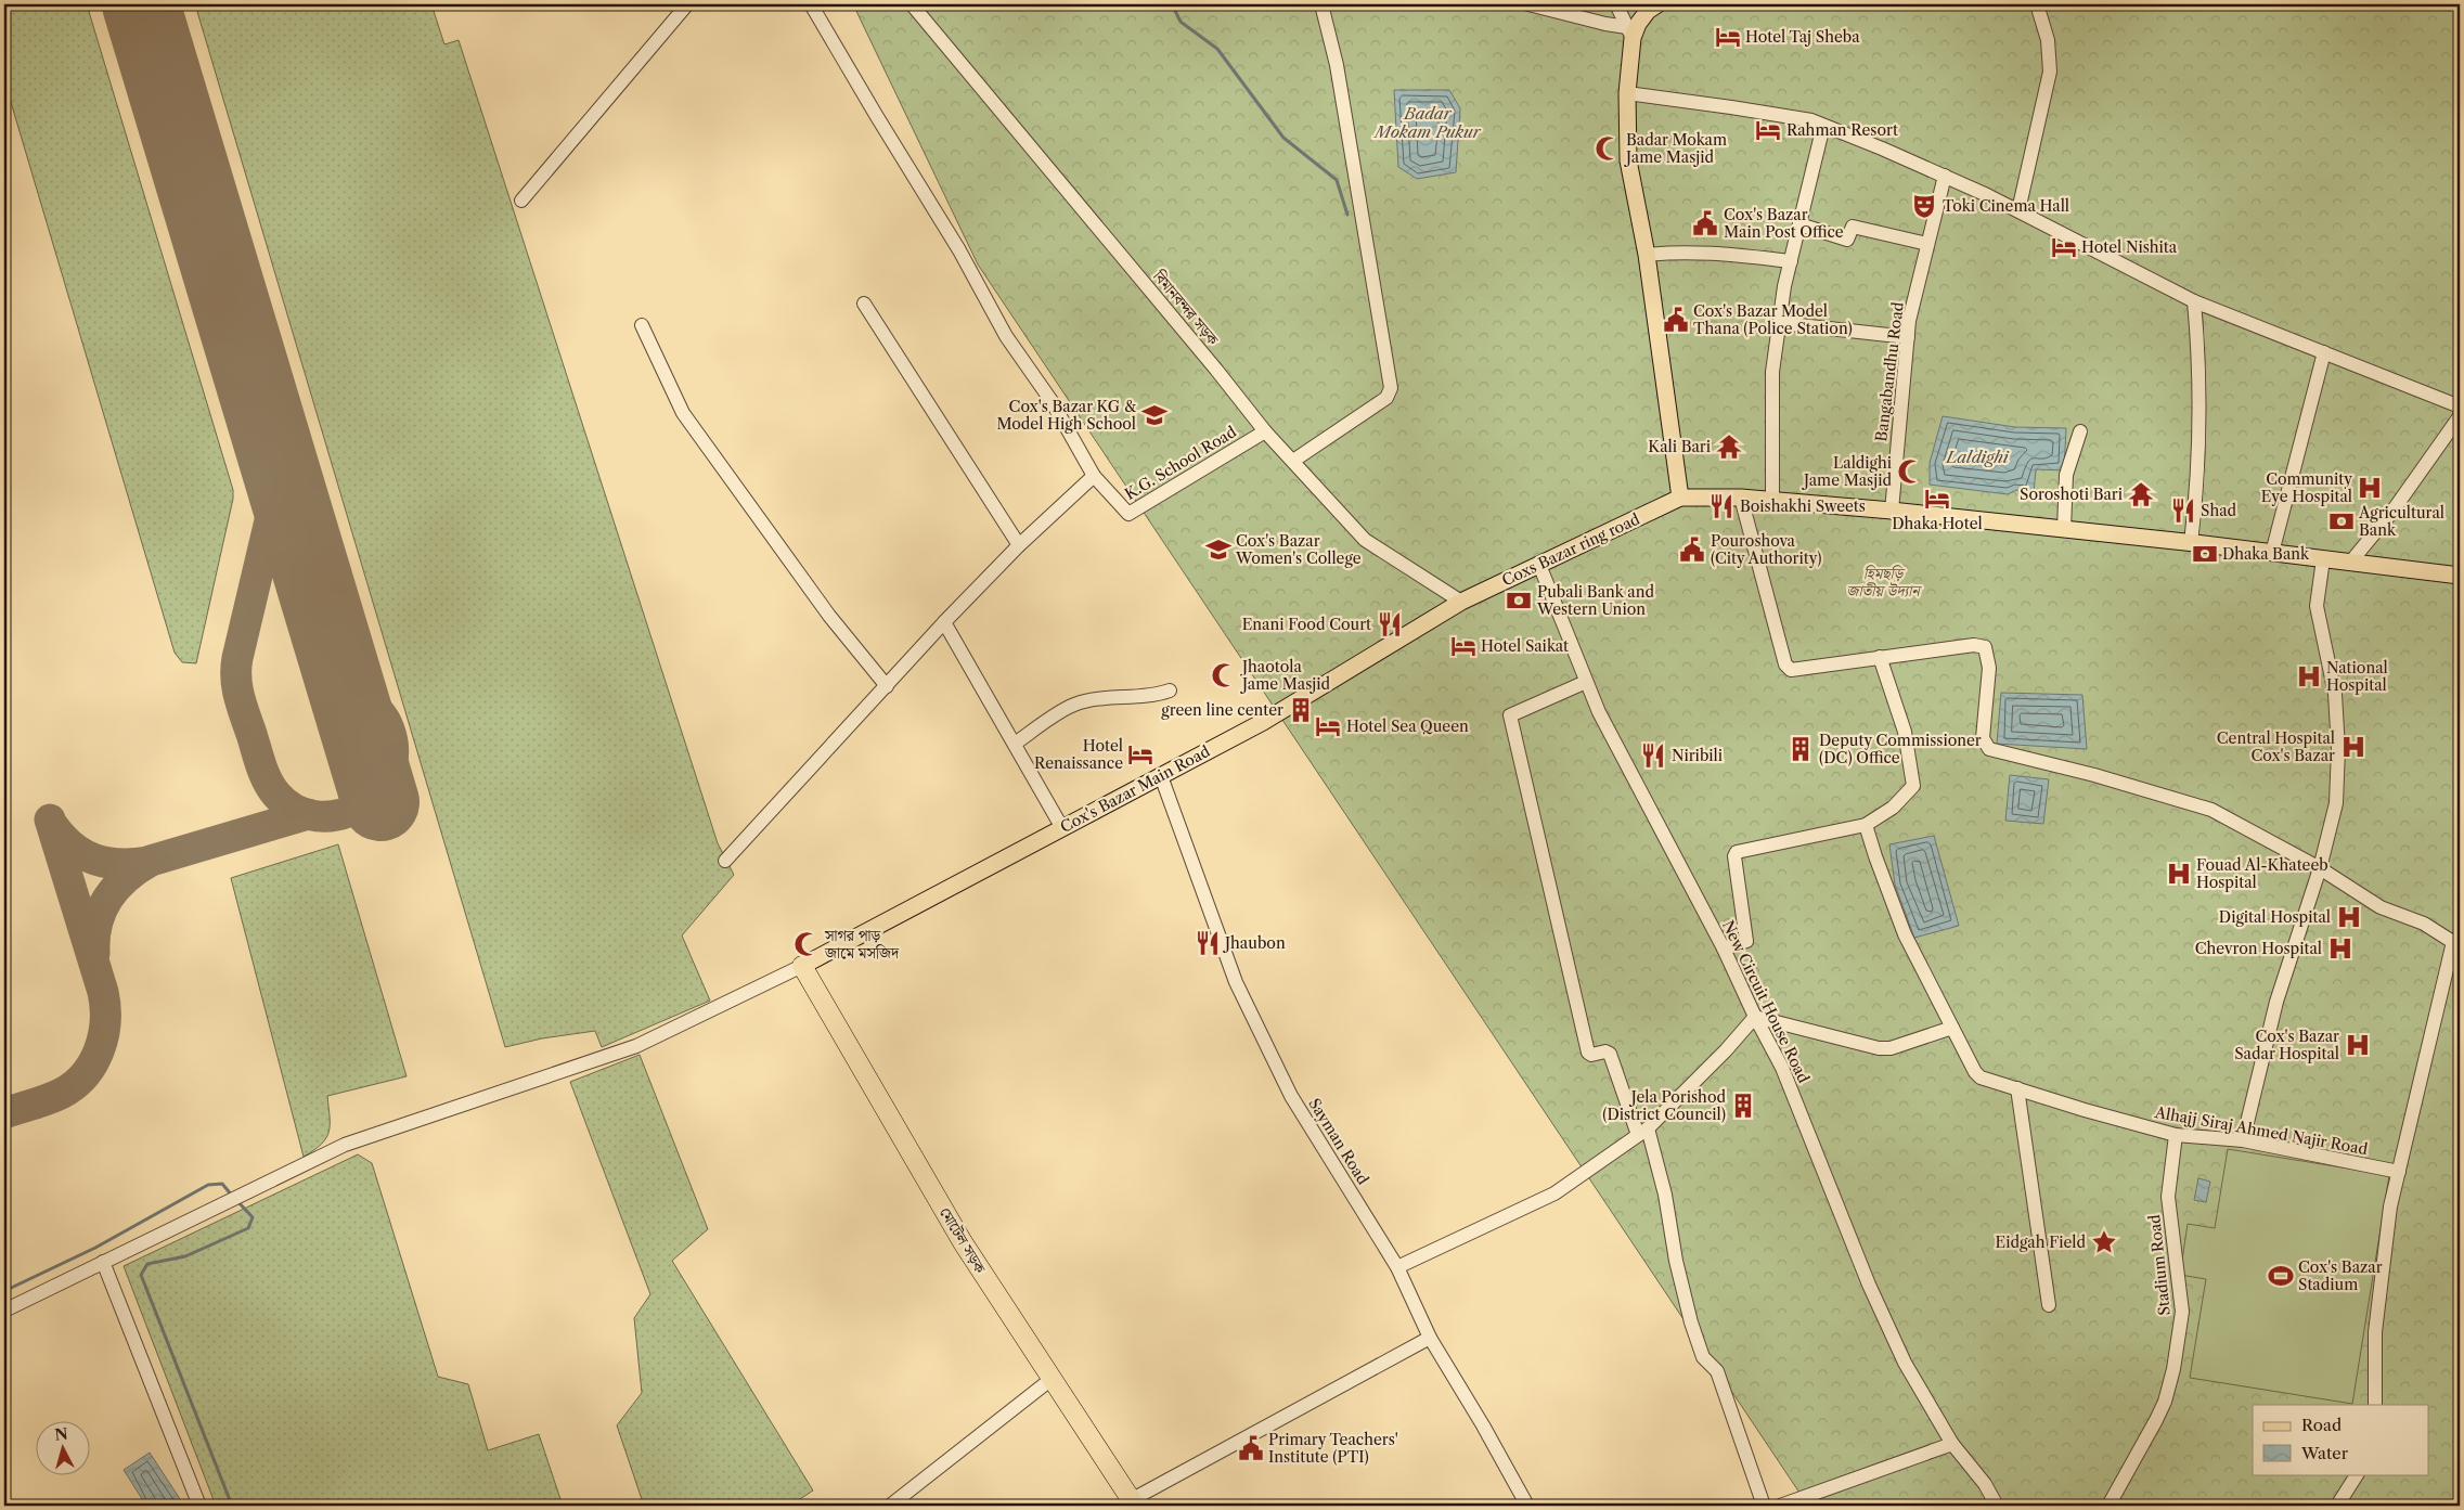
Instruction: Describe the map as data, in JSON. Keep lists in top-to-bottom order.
{
  "streets": {
    "highway": ["মোটেল সড়ক"],
    "main road": ["Coxs Bazar ring road", "Cox's Bazar Main Road"],
    "street": [
      "বিমানবন্দর সড়ক",
      "Bangabandhu Road",
      "K.G. School Road",
      "New Circuit House Road",
      "Alhajj Siraj Ahmed Najir Road",
      "Sayman Road",
      "Stadium Road"
    ]
  },
  "crossings": [
    ["বিমানবন্দর সড়ক", "K.G. School Road"],
    ["বিমানবন্দর সড়ক", "Coxs Bazar ring road"],
    ["বিমানবন্দর সড়ক", "Cox's Bazar Main Road"],
    ["Coxs Bazar ring road", "Cox's Bazar Main Road"],
    ["Coxs Bazar ring road", "New Circuit House Road"],
    ["Cox's Bazar Main Road", "Sayman Road"],
    ["Cox's Bazar Main Road", "মোটেল সড়ক"],
    ["Alhajj Siraj Ahmed Najir Road", "Stadium Road"]
  ],
  "water": ["Badar Mokam Pukur", "Laldighi"],
  "parks": ["হিমছড়ি জাতীয় উদ্যান"],
  "places": {
    "hotel": [
      "Hotel Taj Sheba",
      "Rahman Resort",
      "Hotel Nishita",
      "Dhaka Hotel",
      "Hotel Saikat",
      "Hotel Sea Queen",
      "Hotel Renaissance"
    ],
    "mosque": [
      "Badar Mokam Jame Masjid",
      "Laldighi Jame Masjid",
      "Jhaotola Jame Masjid",
      "সাগর পাড় জামে মসজিদ"
    ],
    "theatre": ["Toki Cinema Hall"],
    "public building": [
      "Cox's Bazar Main Post Office",
      "Cox's Bazar Model Thana (Police Station)",
      "Pouroshova (City Authority)",
      "Primary Teachers' Institute (PTI)"
    ],
    "school or university": ["Cox's Bazar KG & Model High School", "Cox's Bazar Women's College"],
    "temple": ["Kali Bari", "Soroshoti Bari"],
    "hospital": [
      "Community Eye Hospital",
      "National Hospital",
      "Central Hospital Cox's Bazar",
      "Fouad Al-Khateeb Hospital",
      "Digital Hospital",
      "Chevron Hospital",
      "Cox's Bazar Sadar Hospital"
    ],
    "restaurant": [
      "Boishakhi Sweets",
      "Shad",
      "Enani Food Court",
      "Niribili",
      "Jhaubon"
    ],
    "bank": ["Agricultural Bank", "Dhaka Bank", "Pubali Bank and Western Union"],
    "building": ["green line center", "Deputy Commissioner (DC) Office", "Jela Porishod (District Council)"],
    "place": ["Eidgah Field"],
    "sports": ["Cox's Bazar Stadium"]
  },
  "legend": ["Road", "Water"],
  "north": "top"
}
